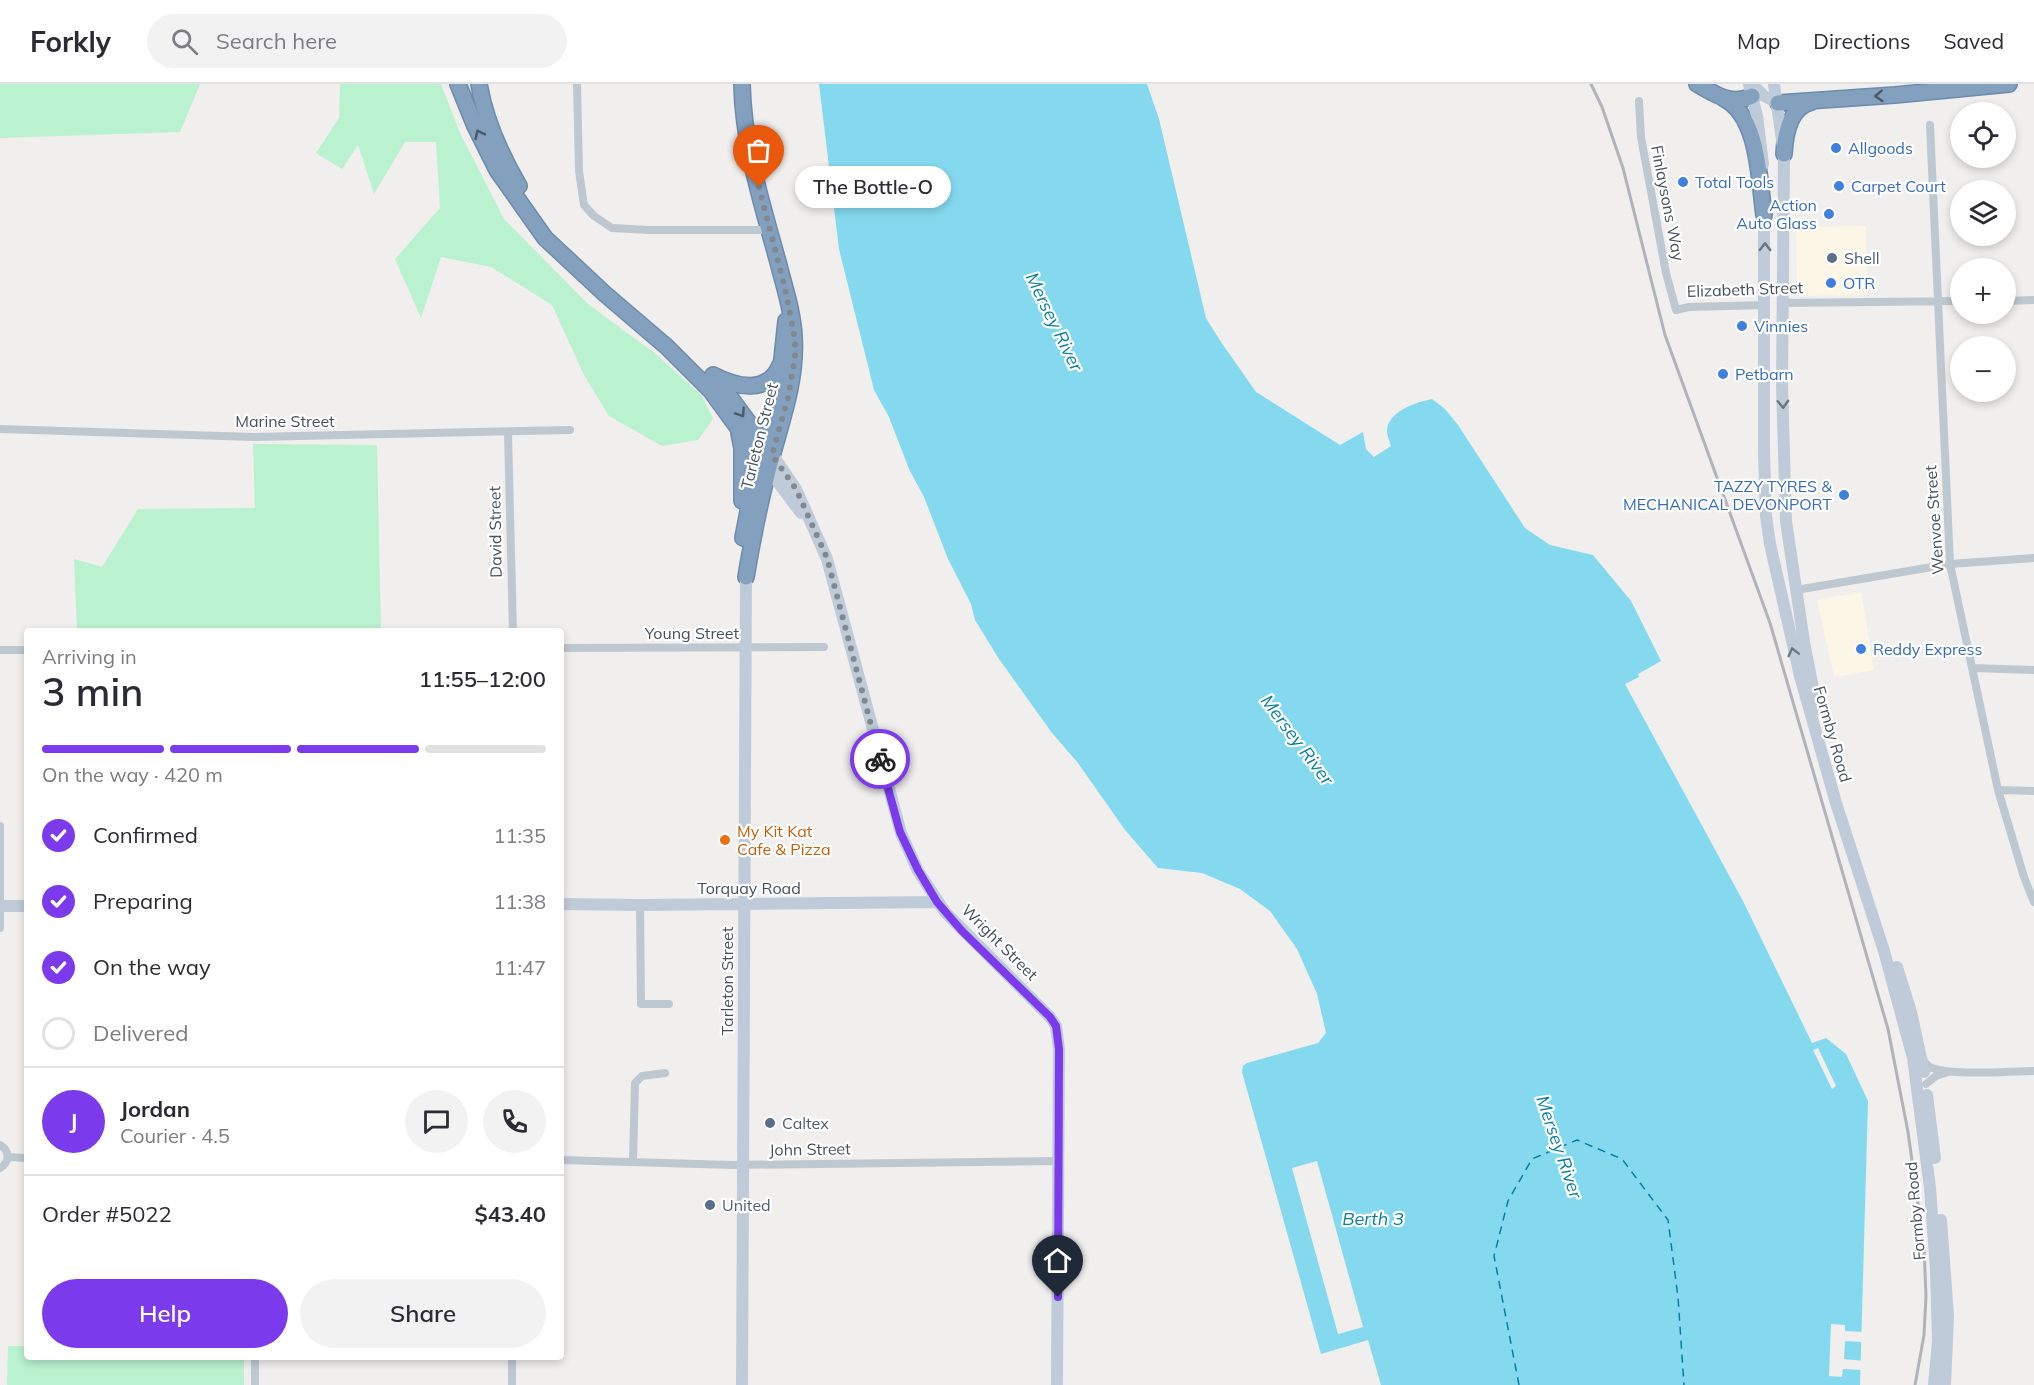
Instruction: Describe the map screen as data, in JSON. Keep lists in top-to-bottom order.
{
  "streets": {
    "highway": ["Tarleton Street"],
    "main road": [
      "Elizabeth Street",
      "Formby Road",
      "Torquay Road",
      "Wright Street"
    ],
    "street": [
      "Finlaysons Way",
      "Marine Street",
      "Wenvoe Street",
      "David Street",
      "Young Street",
      "John Street"
    ]
  },
  "crossings": [
    ["Finlaysons Way", "Elizabeth Street"],
    ["Elizabeth Street", "Wenvoe Street"],
    ["Elizabeth Street", "Formby Road"],
    ["Marine Street", "David Street"],
    ["Tarleton Street", "Young Street"],
    ["Tarleton Street", "Torquay Road"],
    ["Tarleton Street", "Wright Street"],
    ["Tarleton Street", "John Street"],
    ["Torquay Road", "Wright Street"],
    ["Wright Street", "John Street"]
  ],
  "water": ["Mersey River", "Berth 3"],
  "places": [
    "Allgoods",
    "Total Tools",
    "Carpet Court",
    "The Bottle-O",
    "Action Auto Glass",
    "Shell",
    "OTR",
    "Vinnies",
    "Petbarn",
    "TAZZY TYRES & MECHANICAL DEVONPORT",
    "Reddy Express",
    "My Kit Kat Cafe & Pizza",
    "Caltex",
    "United"
  ],
  "page": {
    "header": "Forkly",
    "search": "Search here",
    "nav": ["Map", "Directions", "Saved"],
    "map_buttons": ["+", "−"],
    "bubble": "The Bottle-O",
    "heading": ["3 min", "Arriving in", "11:55–12:00"],
    "panel": [
      "Jordan",
      "Courier · 4.5",
      "Order #5022",
      "$43.40"
    ],
    "bar": "On the way · 420 m",
    "list": [
      ["Confirmed", "11:35"],
      ["Preparing", "11:38"],
      ["On the way", "11:47"],
      "Delivered"
    ],
    "round": "J",
    "buttons": ["Help", "Share"]
  }
}
